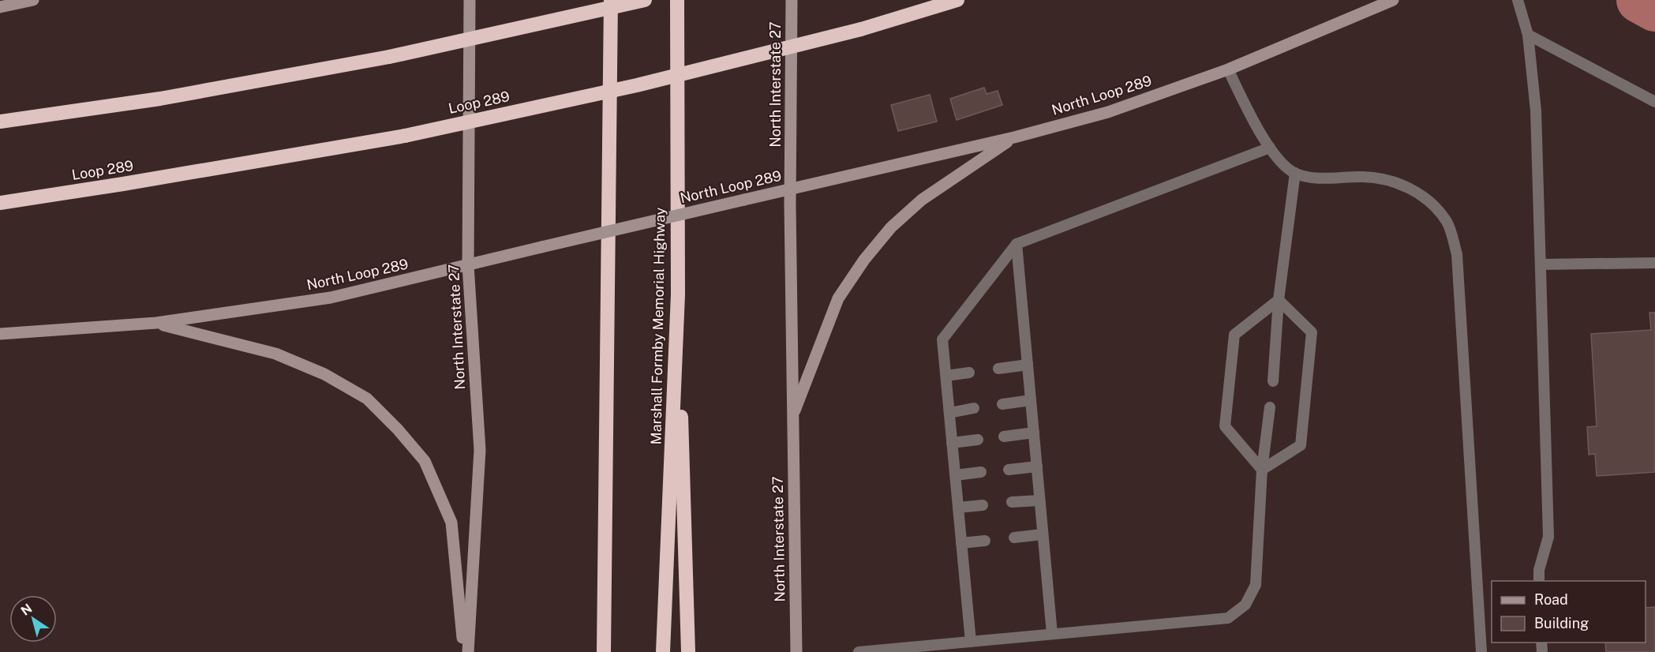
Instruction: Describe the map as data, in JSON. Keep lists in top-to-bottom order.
{
  "streets": {
    "highway": ["Loop 289", "Marshall Formby Memorial Highway"],
    "main road": ["North Interstate 27", "North Loop 289"]
  },
  "crossings": [
    ["North Interstate 27", "North Loop 289"]
  ],
  "legend": ["Road", "Building"],
  "north": "top left"
}
